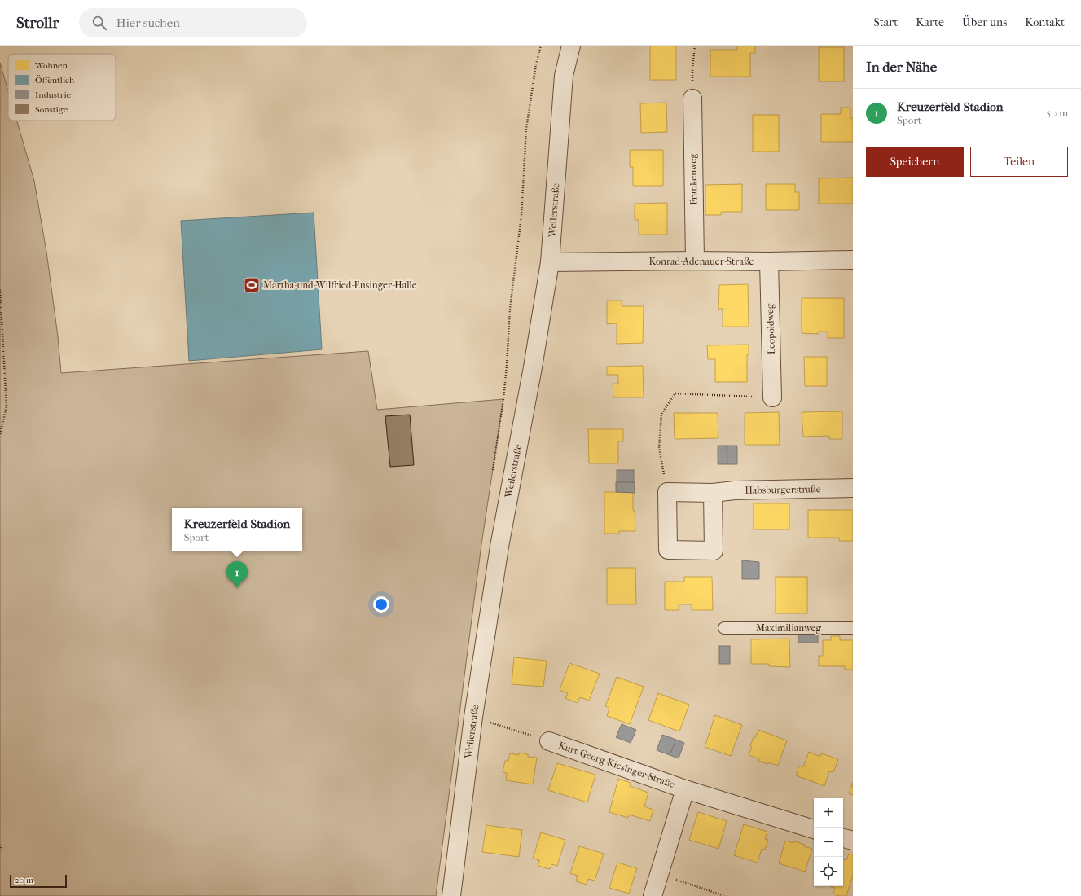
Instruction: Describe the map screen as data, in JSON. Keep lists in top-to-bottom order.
{
  "streets": {
    "street": [
      "Frankenweg",
      "Weilerstraße",
      "Konrad-Adenauer-Straße",
      "Leopoldweg",
      "Habsburgerstraße",
      "Kurt-Georg-Kiesinger-Straße"
    ],
    "lane": ["Maximilianweg"]
  },
  "crossings": [
    ["Frankenweg", "Konrad-Adenauer-Straße"],
    ["Weilerstraße", "Konrad-Adenauer-Straße"],
    ["Konrad-Adenauer-Straße", "Leopoldweg"]
  ],
  "places": {
    "sports": ["Martha-und-Wilfried-Ensinger-Halle"]
  },
  "legend": [
    "Wohnen",
    "Öffentlich",
    "Industrie",
    "Sonstige"
  ],
  "scale_bar": "20 m",
  "page": {
    "header": "Strollr",
    "search": "Hier suchen",
    "nav": [
      "Start",
      "Karte",
      "Über uns",
      "Kontakt"
    ],
    "heading": "In der Nähe",
    "list": [
      {
        "mark": "1",
        "name": "Kreuzerfeld-Stadion",
        "note": "Sport",
        "value": "50 m"
      }
    ],
    "buttons": ["Speichern", "Teilen"],
    "popup": ["Kreuzerfeld-Stadion", "Sport"],
    "pins": "1",
    "map_buttons": ["+", "−"],
    "scale": "20 m"
  }
}
